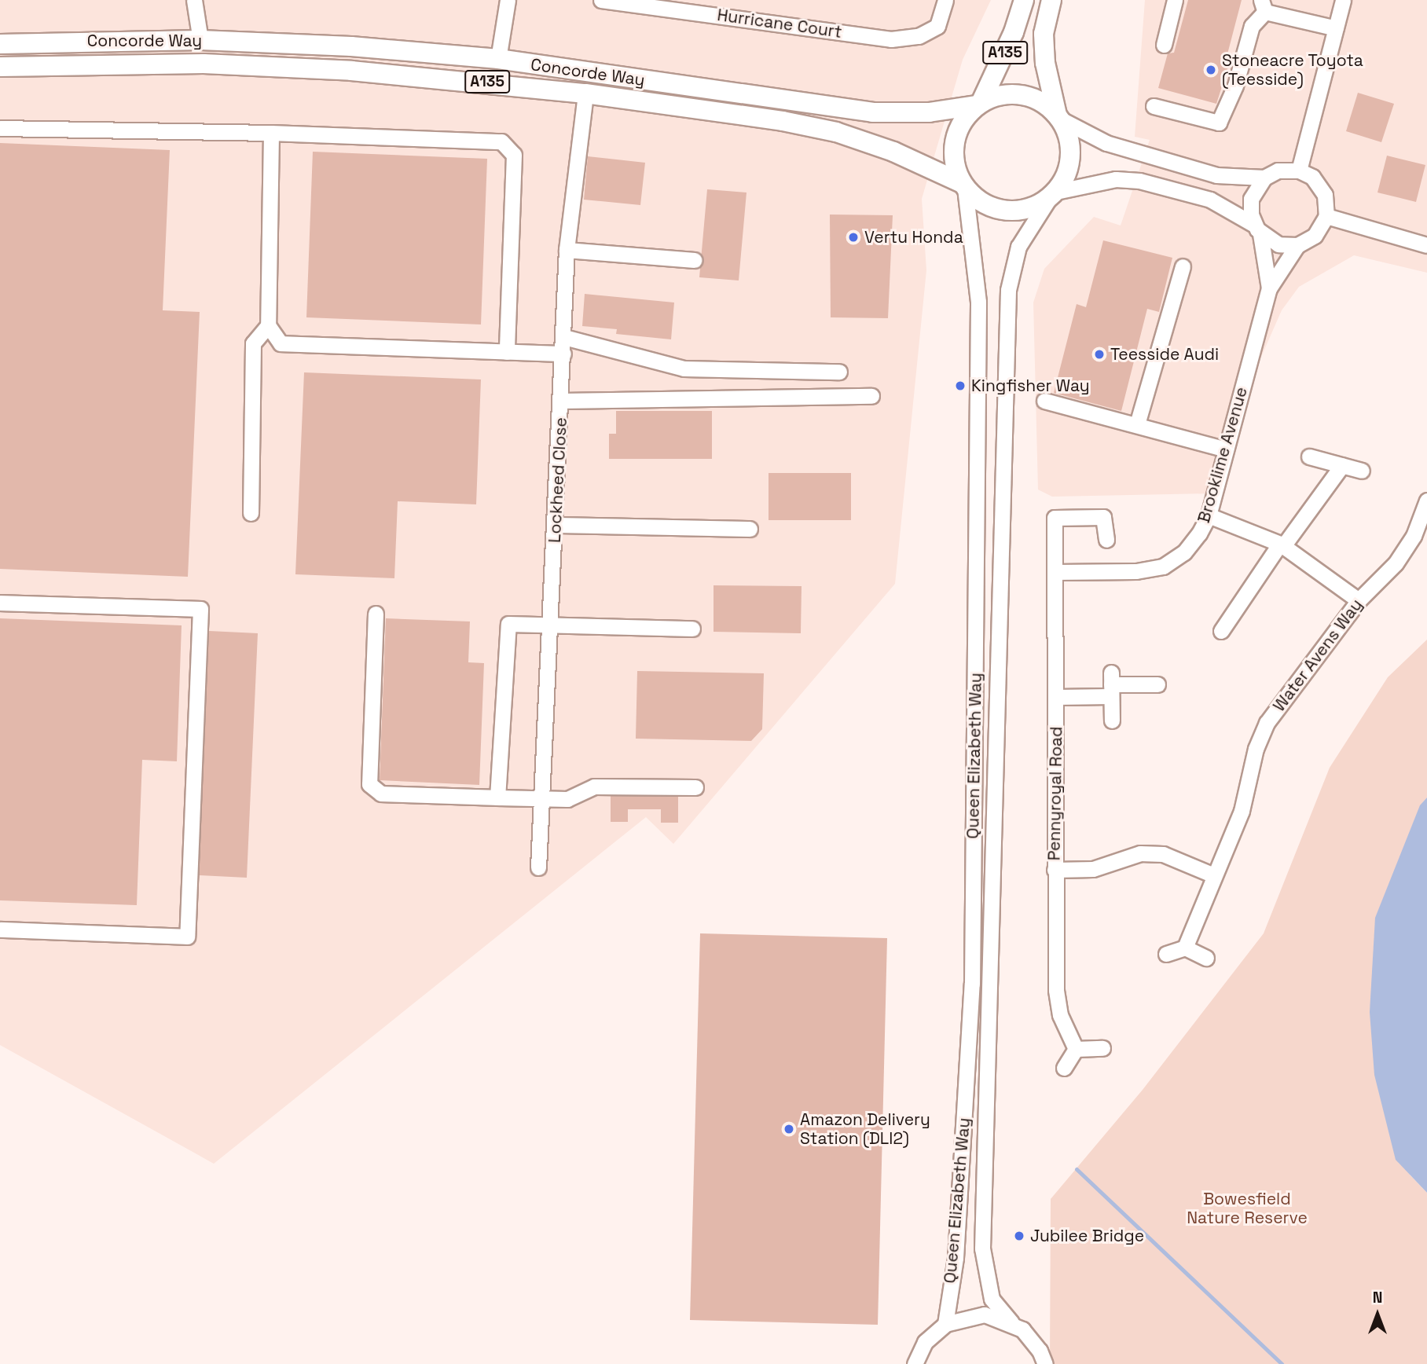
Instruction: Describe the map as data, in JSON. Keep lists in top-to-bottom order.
{
  "streets": {
    "main road": ["Concorde Way", "A135"],
    "street": [
      "Hurricane Court",
      "Brooklime Avenue",
      "Lockheed Close",
      "Water Avens Way",
      "Queen Elizabeth Way",
      "Pennyroyal Road"
    ]
  },
  "crossings": [
    ["Concorde Way", "A135"],
    ["Concorde Way", "Lockheed Close"],
    ["Concorde Way", "Queen Elizabeth Way"],
    ["A135", "Queen Elizabeth Way"],
    ["Brooklime Avenue", "Pennyroyal Road"]
  ],
  "parks": ["Bowesfield Nature Reserve"],
  "places": [
    "Stoneacre Toyota (Teesside)",
    "Vertu Honda",
    "Teesside Audi",
    "Kingfisher Way",
    "Amazon Delivery Station (DLI2)",
    "Jubilee Bridge"
  ],
  "north": "top"
}
